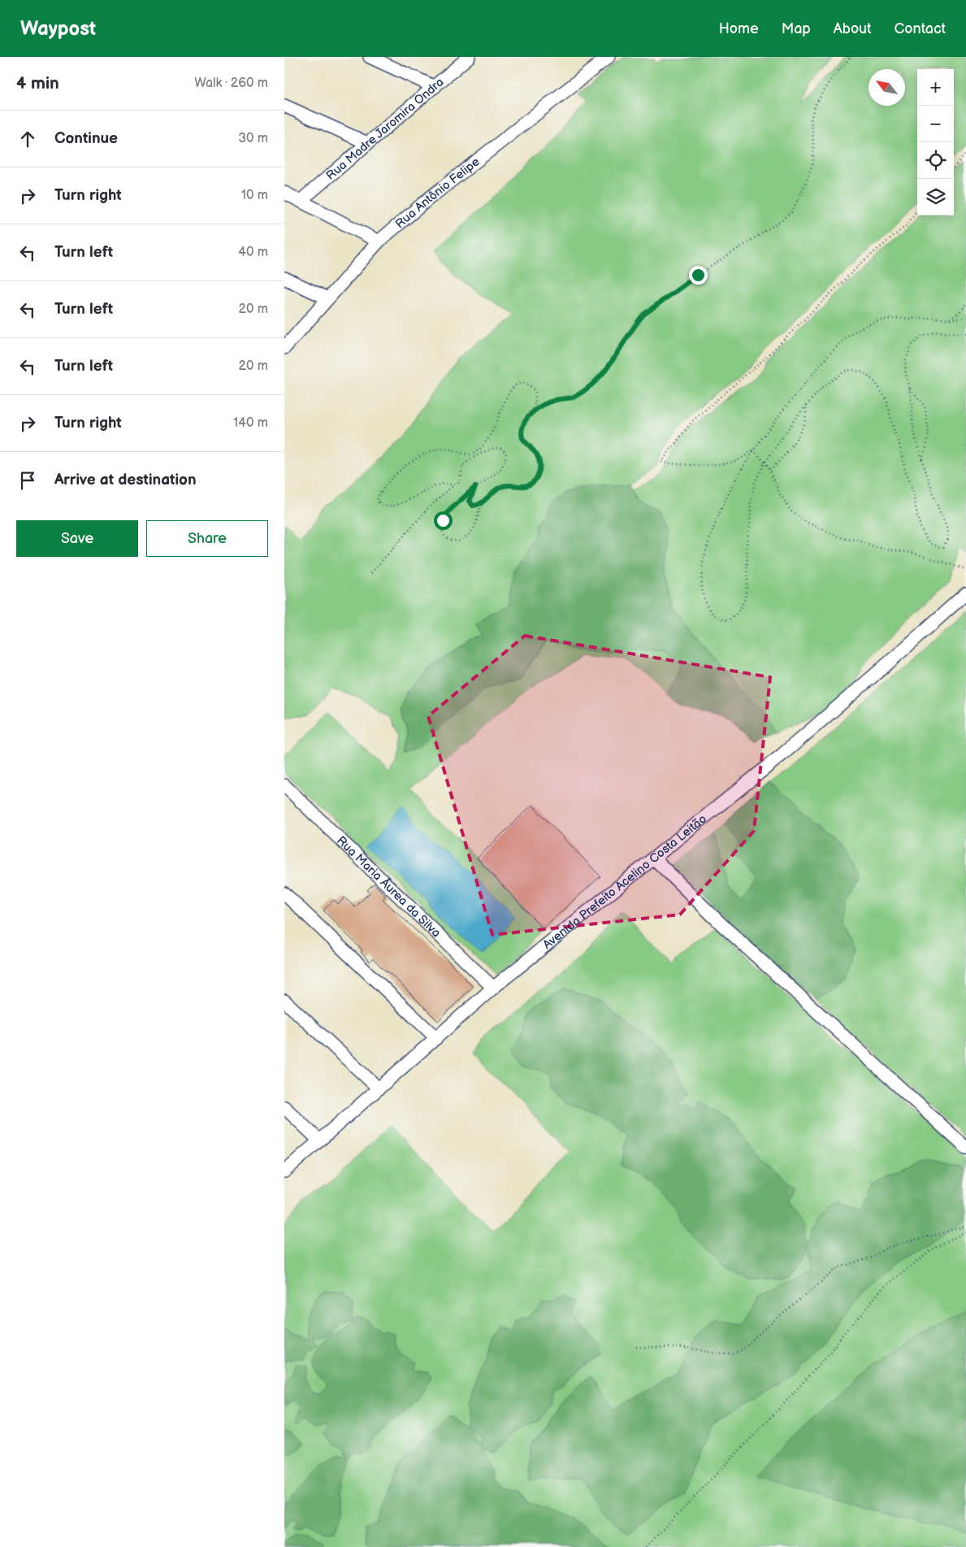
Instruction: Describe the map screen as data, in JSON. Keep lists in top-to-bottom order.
{
  "streets": {
    "street": [
      "Rua Madre Jaromira Ondra",
      "Rua Antônio Felipe",
      "Avenida Prefeito Acelino Costa Leitão",
      "Rua Maria Áurea da Silva"
    ]
  },
  "crossings": [
    ["Avenida Prefeito Acelino Costa Leitão", "Rua Maria Áurea da Silva"]
  ],
  "north": "top left",
  "page": {
    "header": "Waypost",
    "nav": [
      "Home",
      "Map",
      "About",
      "Contact"
    ],
    "heading": ["4 min", "Walk · 260 m"],
    "map_buttons": ["+", "−"],
    "list": [
      ["Continue", "30 m"],
      ["Turn right", "10 m"],
      ["Turn left", "40 m"],
      ["Turn left", "20 m"],
      ["Turn left", "20 m"],
      ["Turn right", "140 m"],
      "Arrive at destination"
    ],
    "buttons": ["Save", "Share"]
  }
}
